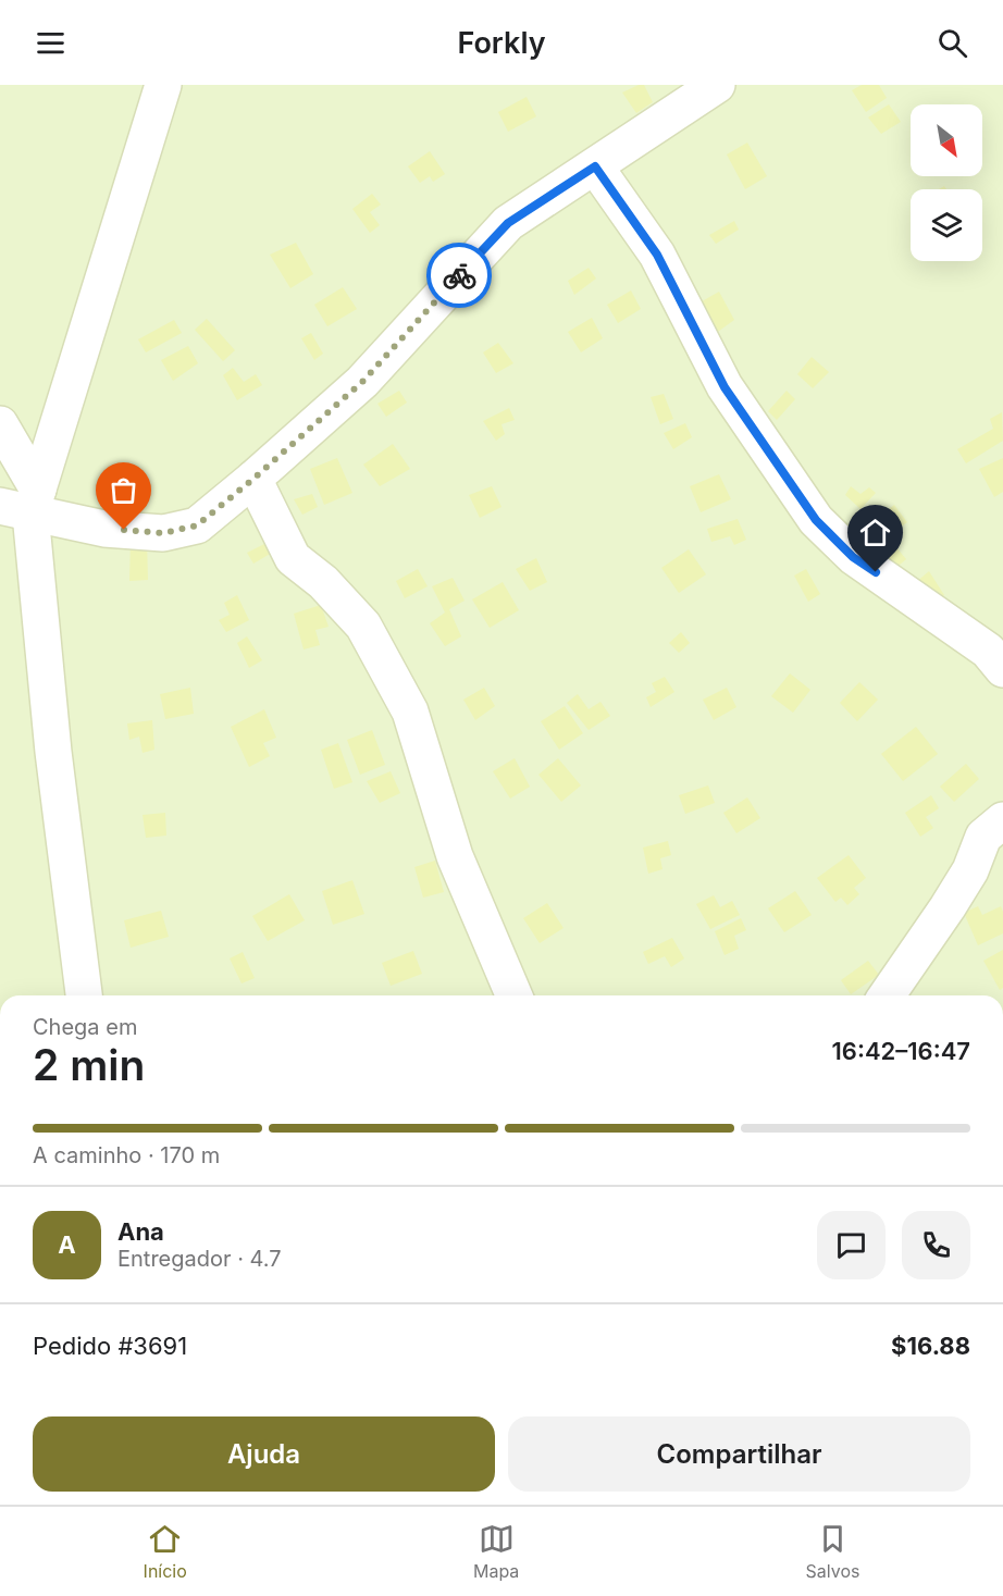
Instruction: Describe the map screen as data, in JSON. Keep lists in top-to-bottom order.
{
  "north": "bottom right",
  "page": {
    "header": "Forkly",
    "heading": ["2 min", "Chega em", "16:42–16:47"],
    "panel": [
      "Ana",
      "Entregador · 4.7",
      "Pedido #3691",
      "$16.88"
    ],
    "bar": "A caminho · 170 m",
    "round": "A",
    "buttons": ["Ajuda", "Compartilhar"],
    "tabs": ["Início", "Mapa", "Salvos"]
  }
}
